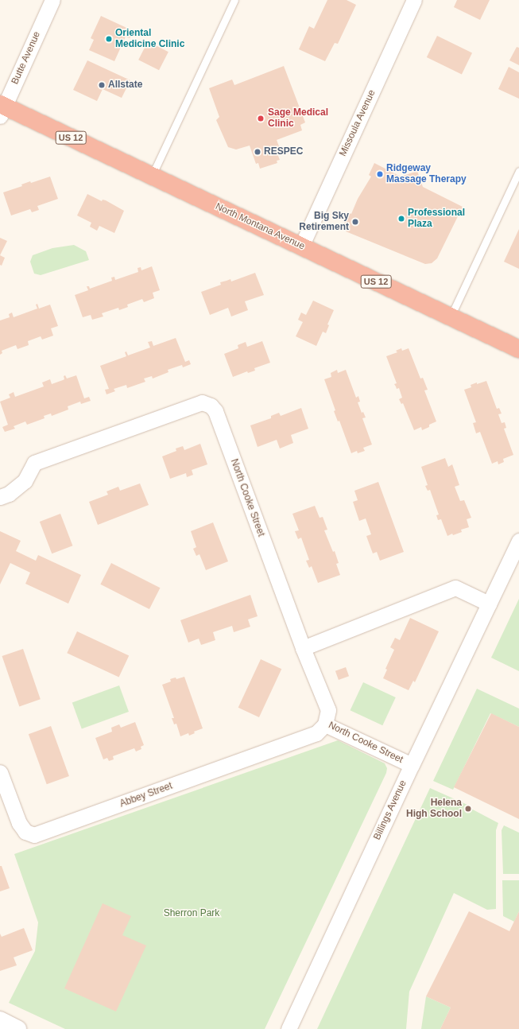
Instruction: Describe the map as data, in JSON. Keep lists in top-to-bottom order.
{
  "streets": {
    "highway": ["US 12", "North Montana Avenue"],
    "street": [
      "Butte Avenue",
      "Missoula Avenue",
      "North Cooke Street",
      "Abbey Street",
      "Billings Avenue"
    ]
  },
  "crossings": [
    ["Butte Avenue", "North Montana Avenue"],
    ["Missoula Avenue", "North Montana Avenue"],
    ["North Cooke Street", "Abbey Street"],
    ["North Cooke Street", "Billings Avenue"]
  ],
  "parks": ["Sherron Park"],
  "places": [
    "Oriental Medicine Clinic",
    "Allstate",
    "Sage Medical Clinic",
    "RESPEC",
    "Ridgeway Massage Therapy",
    "Professional Plaza",
    "Big Sky Retirement",
    "Helena High School"
  ]
}
